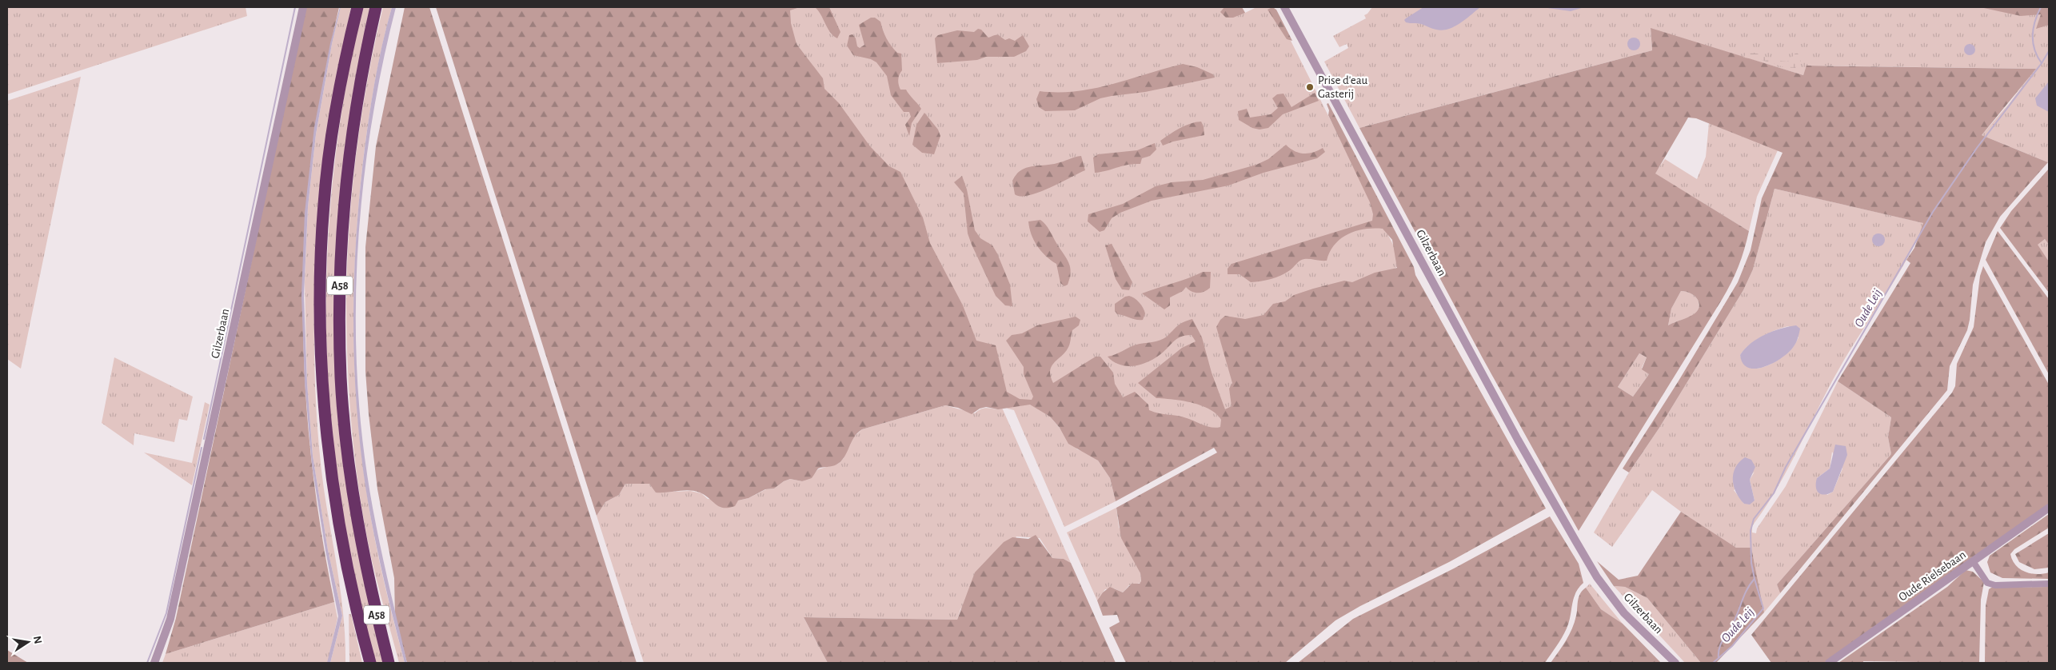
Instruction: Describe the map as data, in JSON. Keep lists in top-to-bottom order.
{
  "streets": {
    "highway": ["A58"],
    "street": ["Gilzerbaan", "Oude Rielsebaan"]
  },
  "water": ["Oude Leij"],
  "places": ["Prise d'eau Gasterij"],
  "north": "right"
}
